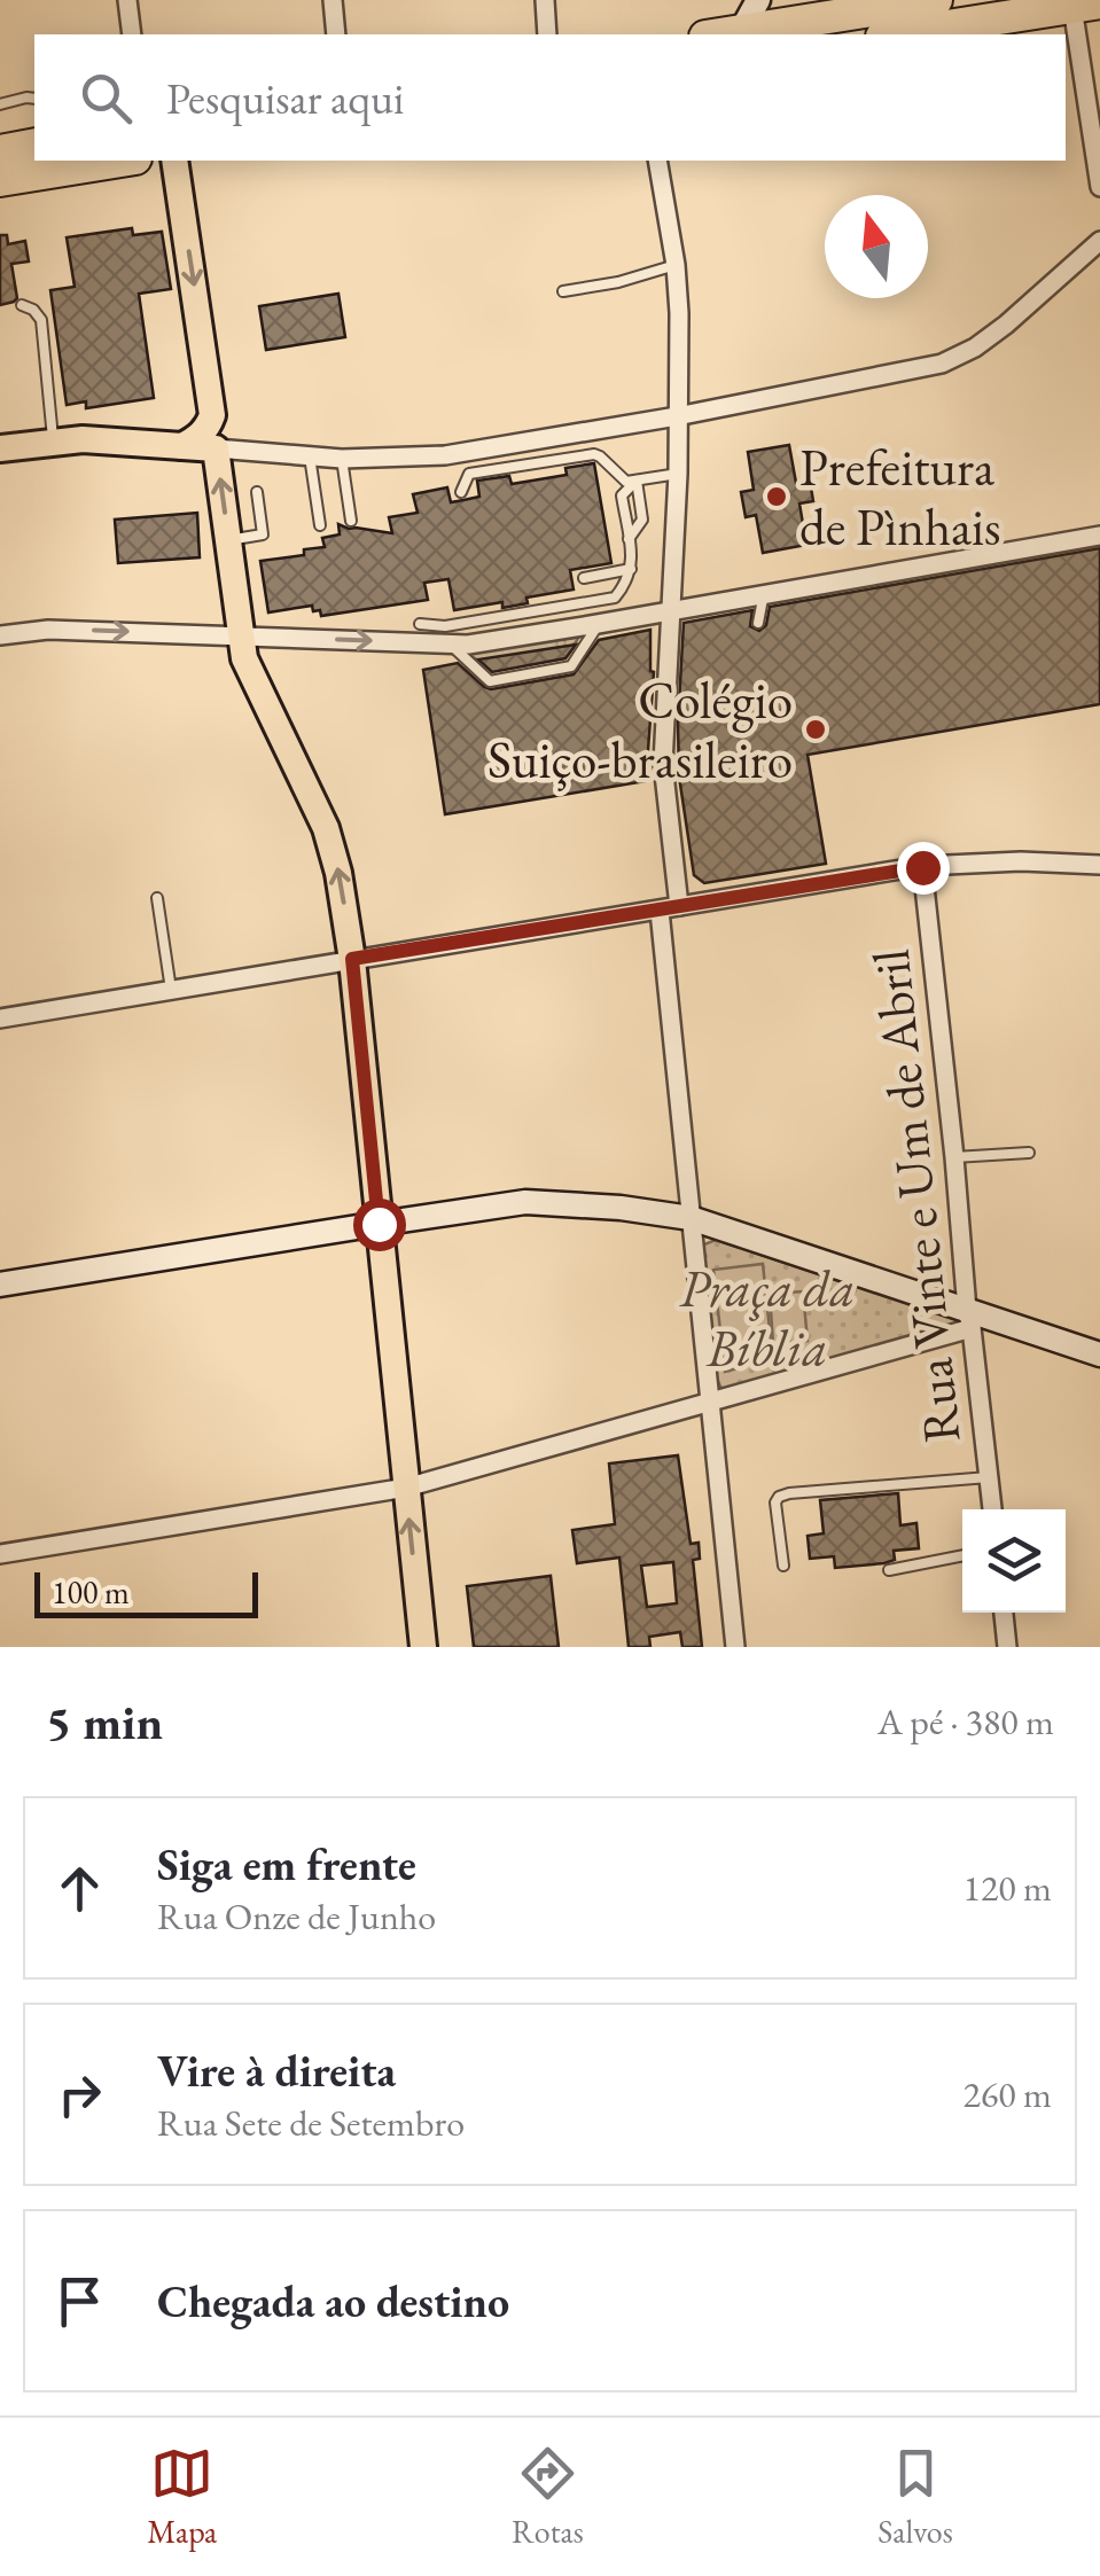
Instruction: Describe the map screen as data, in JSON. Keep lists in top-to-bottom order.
{
  "streets": {
    "street": ["Rua Vinte e Um de Abril"]
  },
  "parks": ["Praça da Bíblia"],
  "places": ["Prefeitura de Pìnhais", "Colégio Suiço-brasileiro"],
  "scale_bar": "100 m",
  "north": "top",
  "page": {
    "search": "Pesquisar aqui",
    "scale": "100 m",
    "heading": ["5 min", "A pé · 380 m"],
    "list": [
      ["Siga em frente", "Rua Onze de Junho", "120 m"],
      ["Vire à direita", "Rua Sete de Setembro", "260 m"],
      "Chegada ao destino"
    ],
    "nav": ["Mapa", "Rotas", "Salvos"]
  }
}
